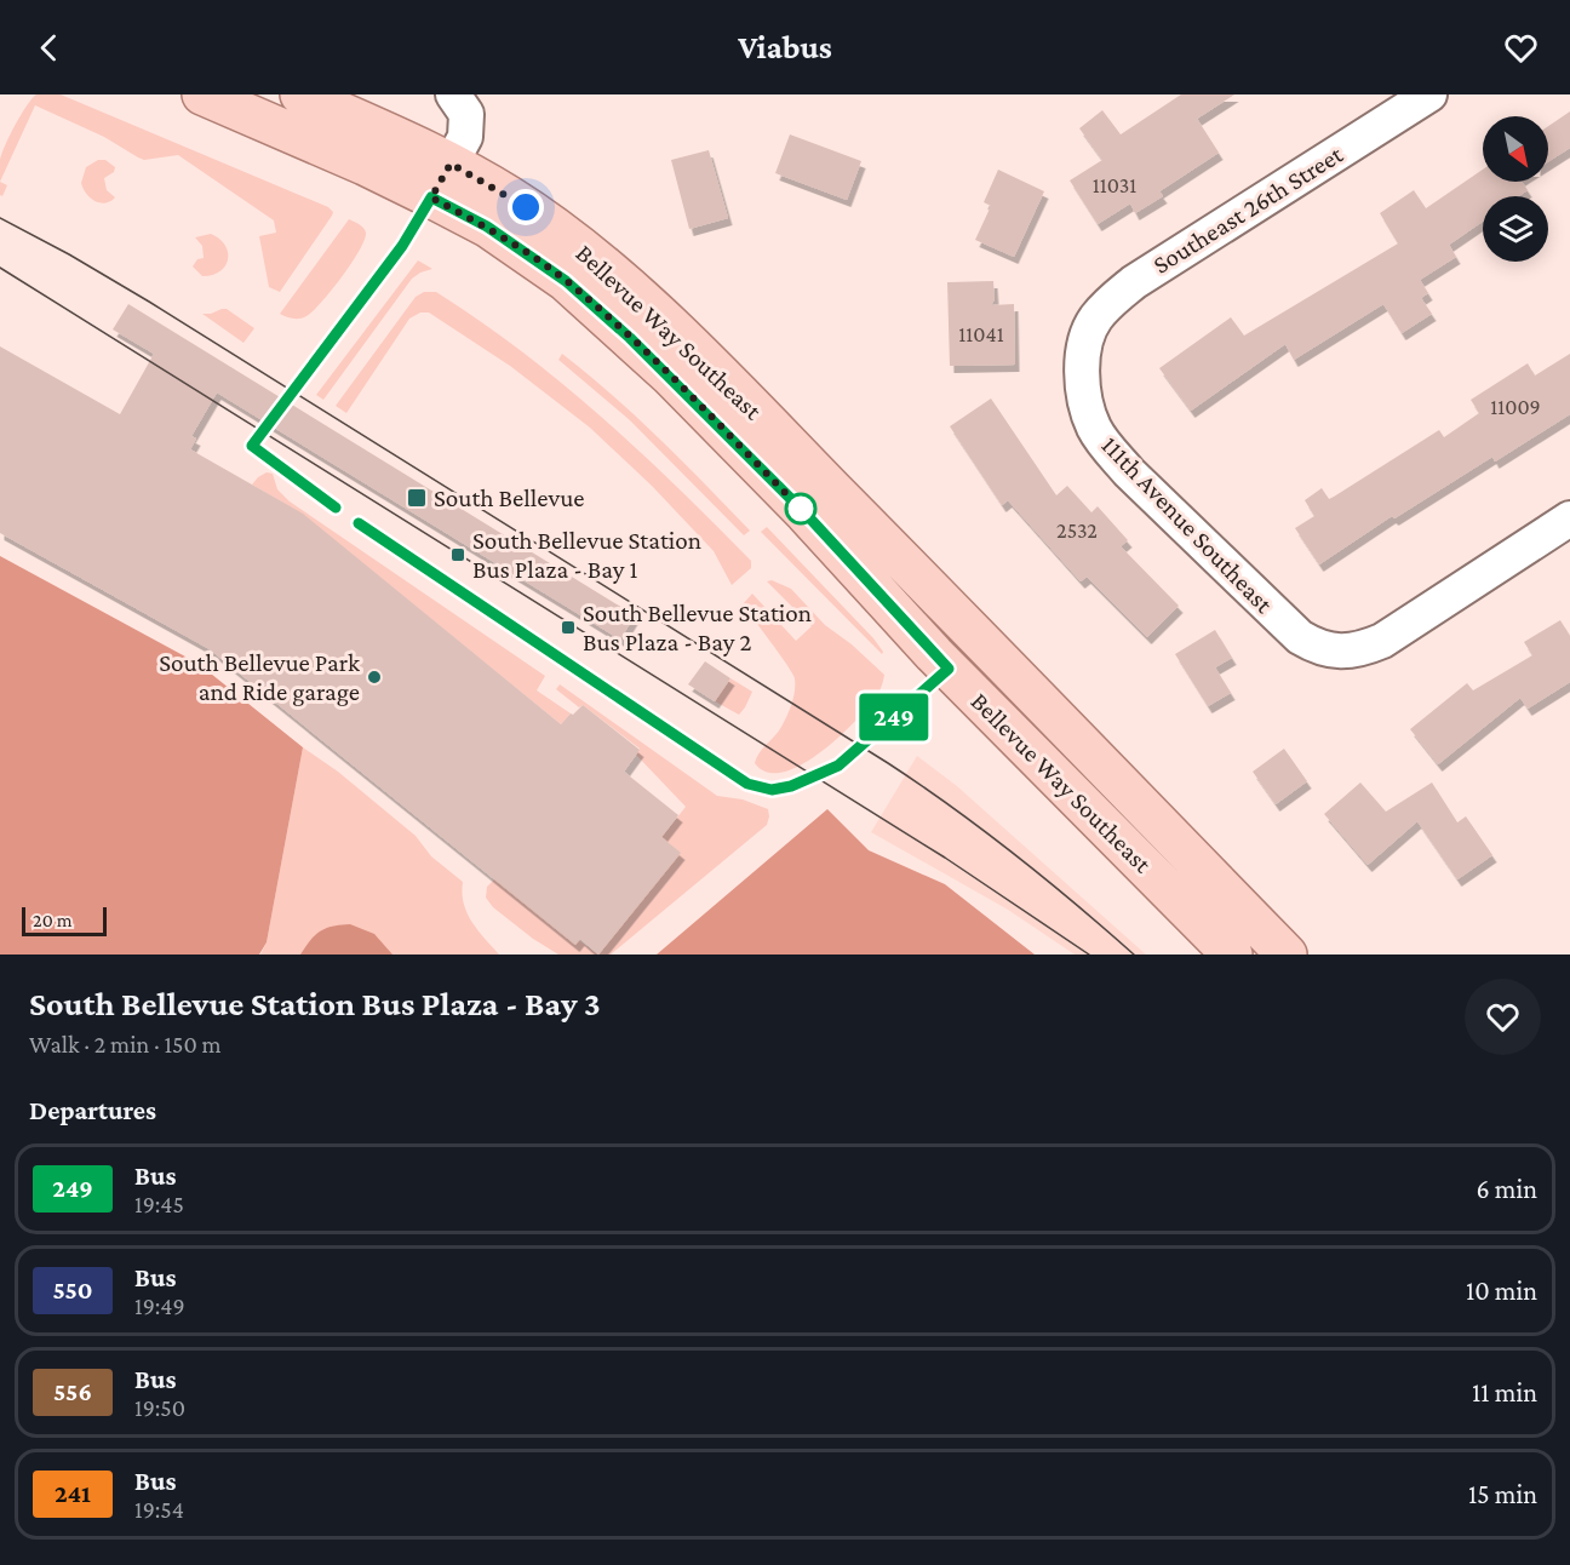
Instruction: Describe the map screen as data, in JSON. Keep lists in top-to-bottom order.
{
  "streets": {
    "main road": ["Bellevue Way Southeast"],
    "street": ["Southeast 26th Street", "111th Avenue Southeast"]
  },
  "crossings": [
    ["Southeast 26th Street", "111th Avenue Southeast"]
  ],
  "places": {
    "transit": ["South Bellevue", "South Bellevue Station Bus Plaza - Bay 1", "South Bellevue Station Bus Plaza - Bay 2"],
    "other": ["South Bellevue Park and Ride garage"]
  },
  "lines": ["bus line 249"],
  "house_numbers": [
    "11031",
    "11041",
    "11009",
    "2532"
  ],
  "scale_bar": "20 m",
  "north": "bottom right",
  "page": {
    "header": "Viabus",
    "on_map": "249",
    "scale": "20 m",
    "heading": [
      ["South Bellevue Station Bus Plaza - Bay 3", "Walk · 2 min · 150 m"],
      "Departures"
    ],
    "list": [
      {
        "mark": "249",
        "name": "Bus",
        "note": "19:45",
        "value": "6 min"
      },
      {
        "mark": "550",
        "name": "Bus",
        "note": "19:49",
        "value": "10 min"
      },
      {
        "mark": "556",
        "name": "Bus",
        "note": "19:50",
        "value": "11 min"
      },
      {
        "mark": "241",
        "name": "Bus",
        "note": "19:54",
        "value": "15 min"
      }
    ]
  }
}
